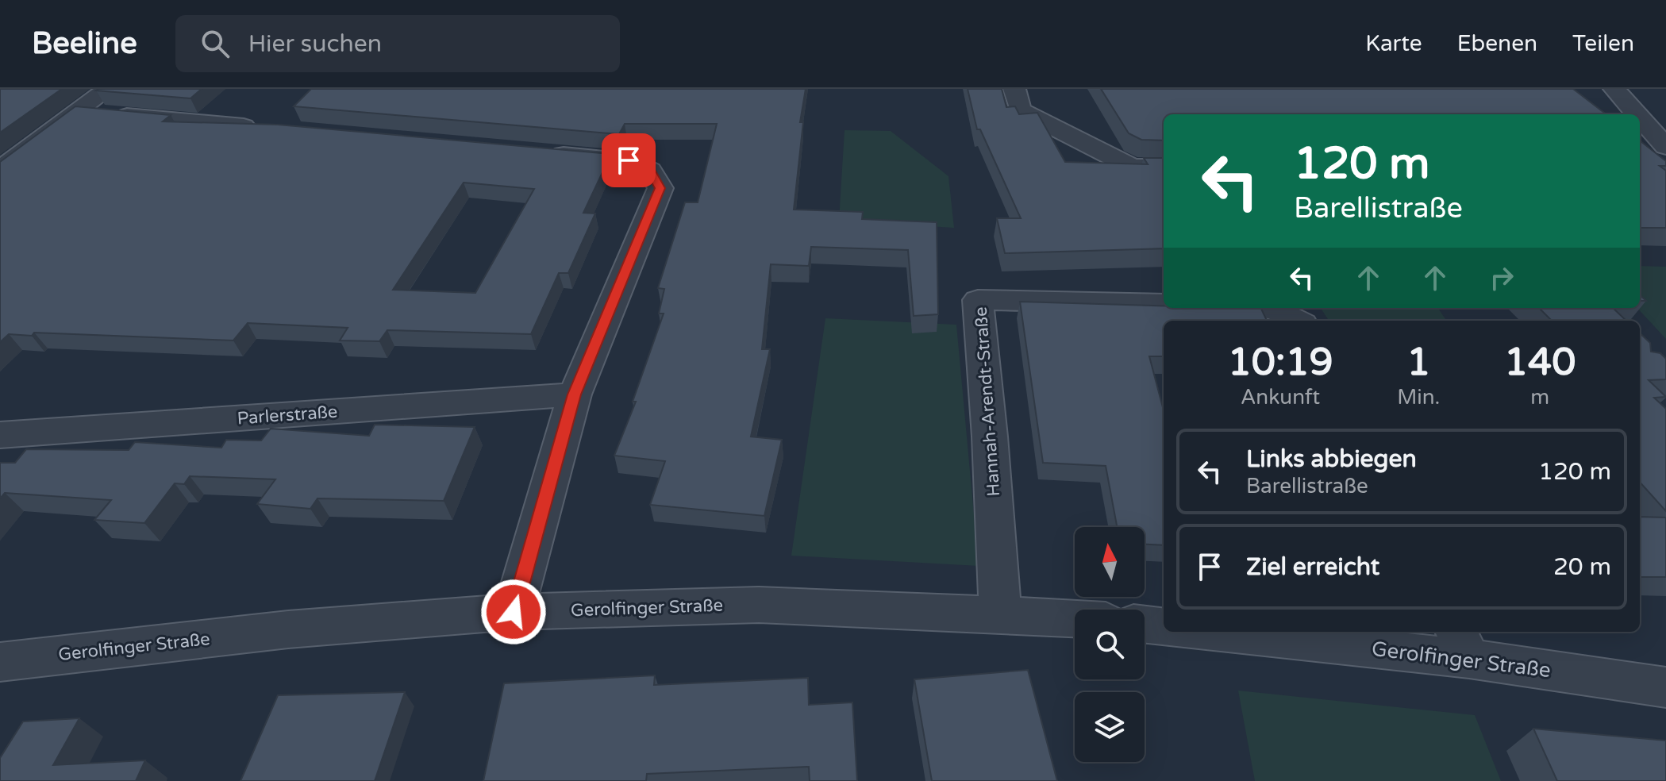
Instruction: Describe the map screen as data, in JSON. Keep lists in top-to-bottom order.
{
  "streets": {
    "street": ["Hannah-Arendt-Straße", "Parlerstraße", "Gerolfinger Straße"]
  },
  "crossings": [
    ["Hannah-Arendt-Straße", "Gerolfinger Straße"]
  ],
  "north": "top",
  "page": {
    "header": "Beeline",
    "search": "Hier suchen",
    "nav": ["Karte", "Ebenen", "Teilen"],
    "turn": ["120 m", "Barellistraße"],
    "eta": [
      "10:19",
      "Ankunft",
      "1",
      "Min.",
      "140",
      "m"
    ],
    "list": [
      {
        "name": "Links abbiegen",
        "note": "Barellistraße",
        "value": "120 m"
      },
      {
        "name": "Ziel erreicht",
        "value": "20 m"
      }
    ]
  }
}
